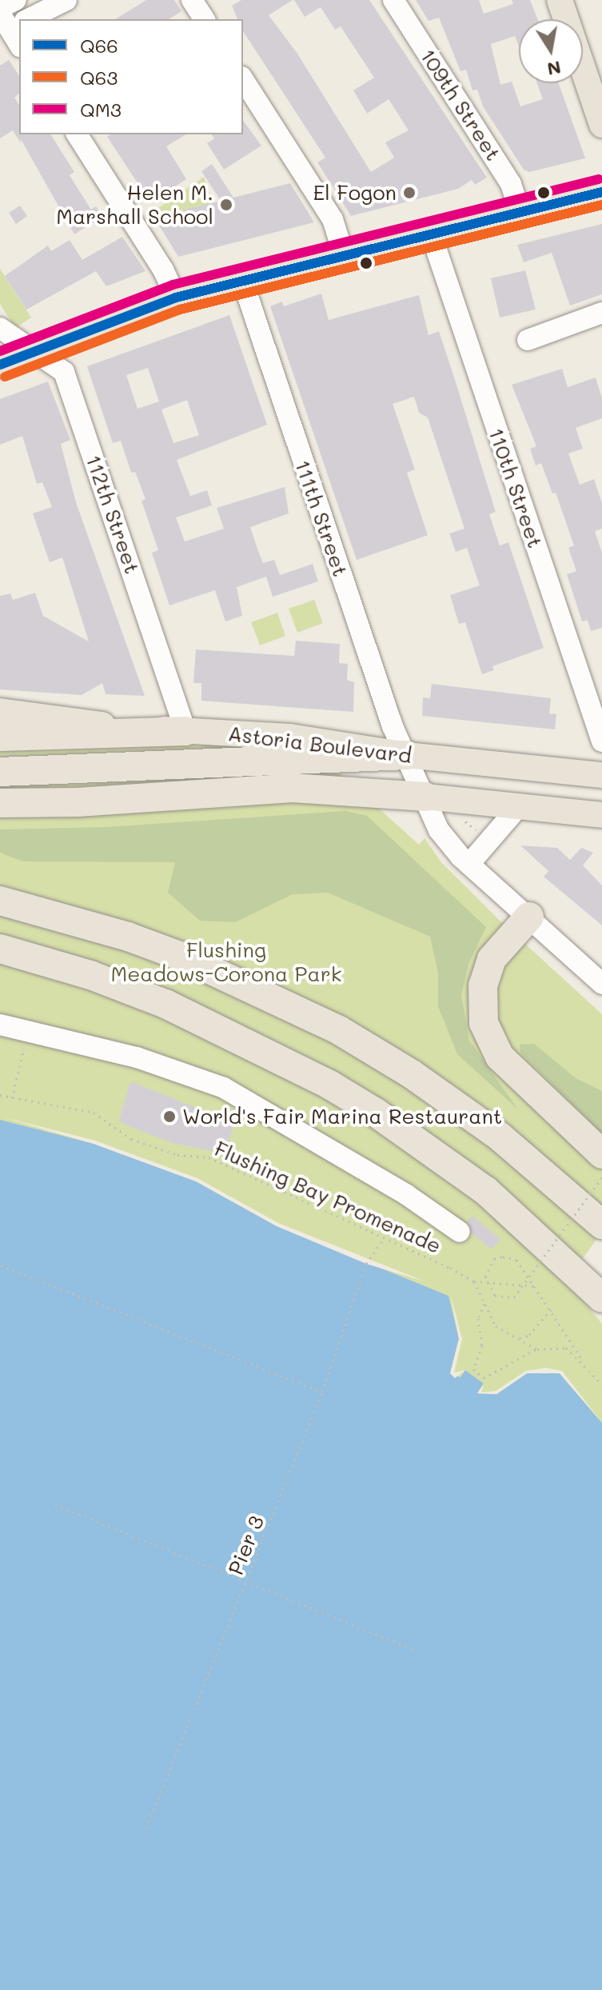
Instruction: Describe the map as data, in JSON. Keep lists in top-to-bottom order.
{
  "streets": {
    "main road": ["Astoria Boulevard"],
    "street": [
      "109th Street",
      "110th Street",
      "112th Street",
      "111th Street"
    ],
    "path": ["Flushing Bay Promenade", "Pier 3"]
  },
  "crossings": [
    ["112th Street", "Astoria Boulevard"],
    ["111th Street", "Astoria Boulevard"],
    ["Flushing Bay Promenade", "Pier 3"]
  ],
  "parks": ["Flushing Meadows-Corona Park"],
  "places": ["El Fogon", "Helen M. Marshall School", "World's Fair Marina Restaurant"],
  "lines": ["transit line QM3", "transit line Q66", "transit line Q63"],
  "legend": ["Q66", "Q63", "QM3"],
  "north": "bottom"
}
